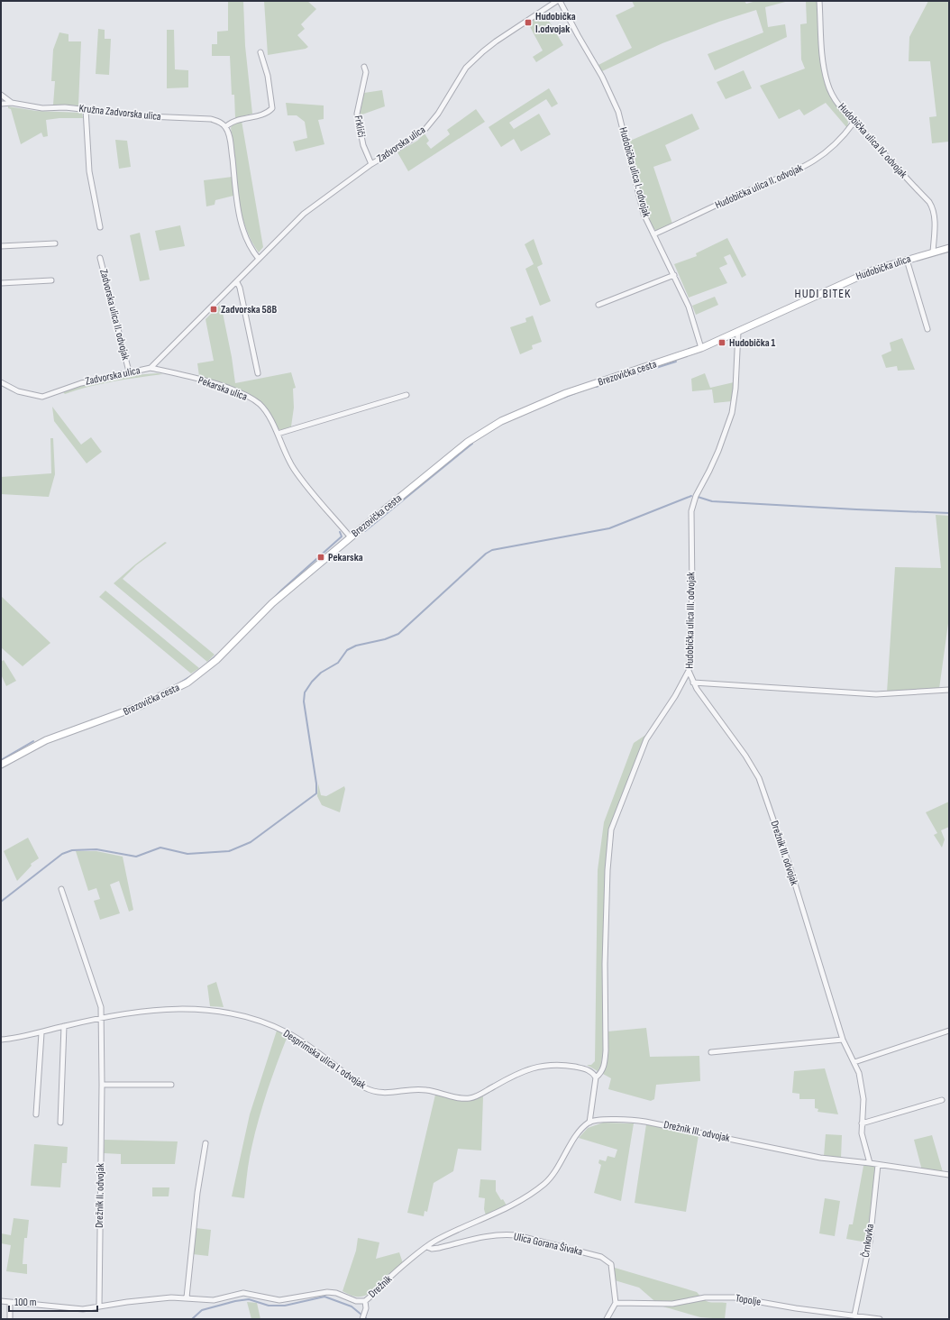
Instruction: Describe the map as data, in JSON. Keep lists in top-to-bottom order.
{
  "streets": {
    "main road": ["Hudobička ulica", "Brezovička cesta"],
    "street": [
      "Kružna Zadvorska ulica",
      "Frkliči",
      "Hudobička ulica IV. odvojak",
      "Zadvorska ulica",
      "Hudobička ulica I. odvojak",
      "Hudobička ulica II. odvojak",
      "Zadvorska ulica II. odvojak",
      "Pekarska ulica",
      "Hudobička ulica III. odvojak",
      "Drežnik III. odvojak",
      "Desprimska ulica I. odvojak",
      "Drežnik II. odvojak",
      "Črnkovka",
      "Ulica Gorana Šivaka",
      "Drežnik",
      "Topolje"
    ]
  },
  "crossings": [
    ["Frkliči", "Zadvorska ulica"],
    ["Hudobička ulica IV. odvojak", "Hudobička ulica II. odvojak"],
    ["Hudobička ulica IV. odvojak", "Hudobička ulica"],
    ["Zadvorska ulica", "Hudobička ulica I. odvojak"],
    ["Zadvorska ulica", "Zadvorska ulica II. odvojak"],
    ["Zadvorska ulica", "Pekarska ulica"],
    ["Hudobička ulica I. odvojak", "Hudobička ulica II. odvojak"],
    ["Hudobička ulica I. odvojak", "Hudobička ulica"],
    ["Hudobička ulica I. odvojak", "Brezovička cesta"],
    ["Hudobička ulica", "Brezovička cesta"],
    ["Hudobička ulica", "Hudobička ulica III. odvojak"],
    ["Brezovička cesta", "Pekarska ulica"],
    ["Hudobička ulica III. odvojak", "Drežnik III. odvojak"],
    ["Drežnik III. odvojak", "Črnkovka"],
    ["Drežnik III. odvojak", "Drežnik"],
    ["Desprimska ulica I. odvojak", "Drežnik II. odvojak"],
    ["Drežnik II. odvojak", "Drežnik"],
    ["Črnkovka", "Topolje"],
    ["Ulica Gorana Šivaka", "Drežnik"],
    ["Ulica Gorana Šivaka", "Topolje"]
  ],
  "districts": ["HUDI BITEK"],
  "places": {
    "transit": [
      "Hudobička I.odvojak",
      "Zadvorska 58B",
      "Hudobička 1",
      "Pekarska"
    ]
  },
  "scale_bar": "100 m"
}
